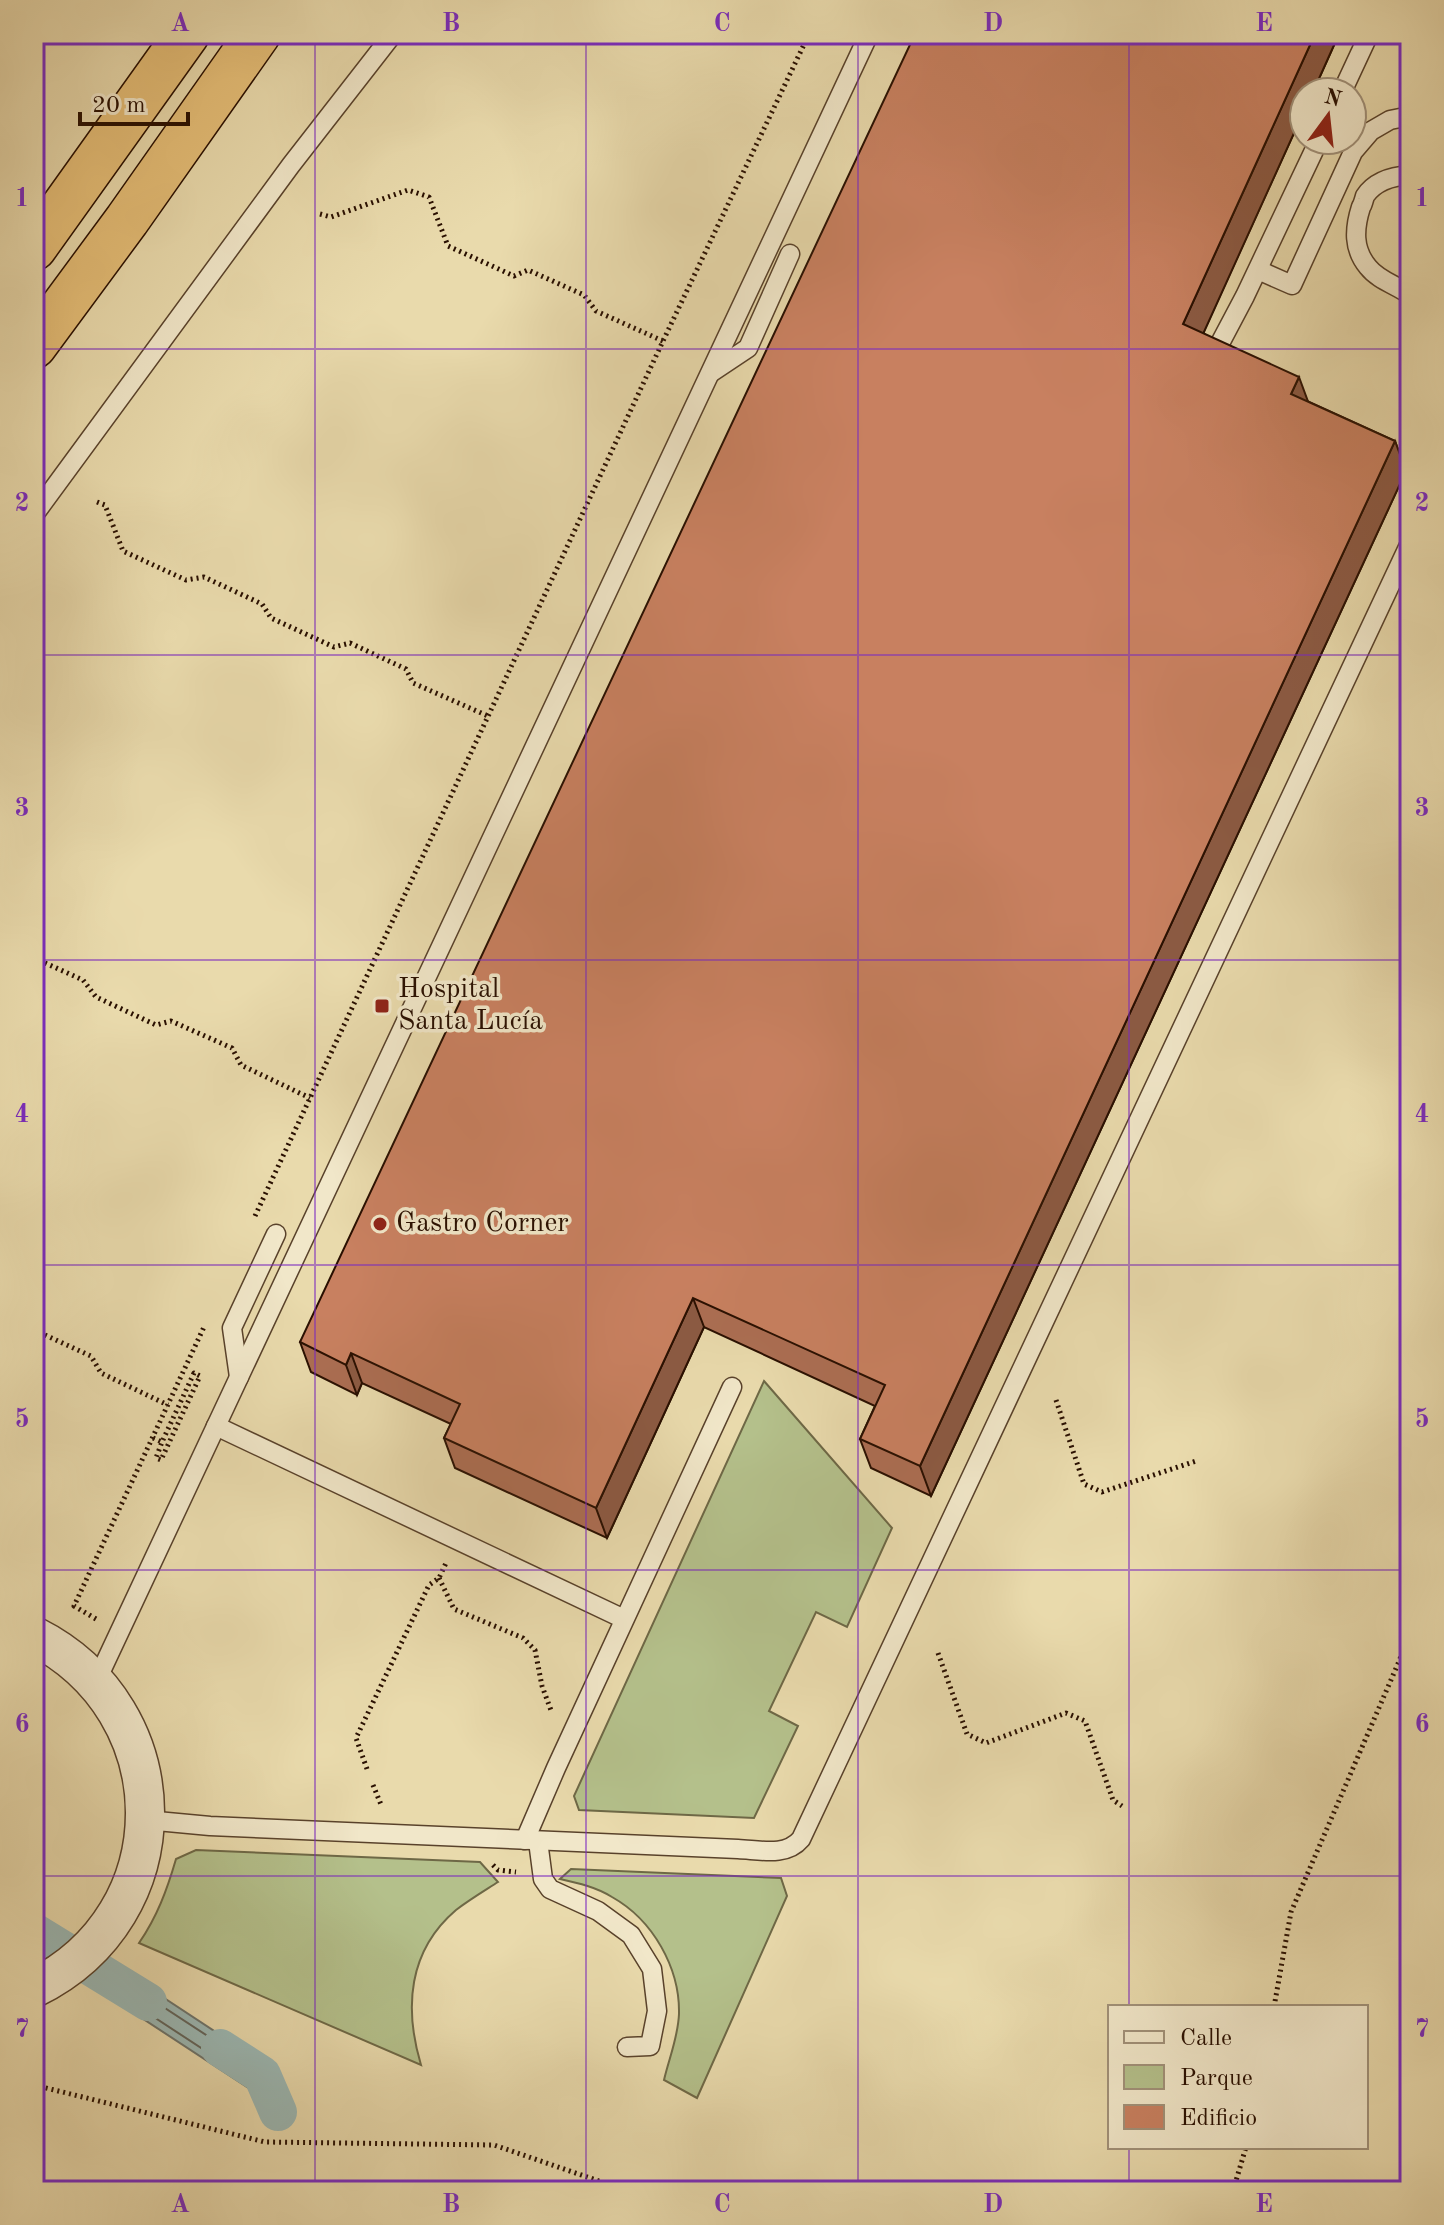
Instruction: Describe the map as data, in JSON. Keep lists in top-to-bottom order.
{
  "places": {
    "transit": ["Hospital Santa Lucía"],
    "other": ["Gastro Corner"]
  },
  "legend": ["Calle", "Parque", "Edificio"],
  "scale_bar": "20 m",
  "north": "top",
  "grid": {
    "columns": [
      "A",
      "B",
      "C",
      "D",
      "E"
    ],
    "rows": [
      "1",
      "2",
      "3",
      "4",
      "5",
      "6",
      "7"
    ]
  }
}
